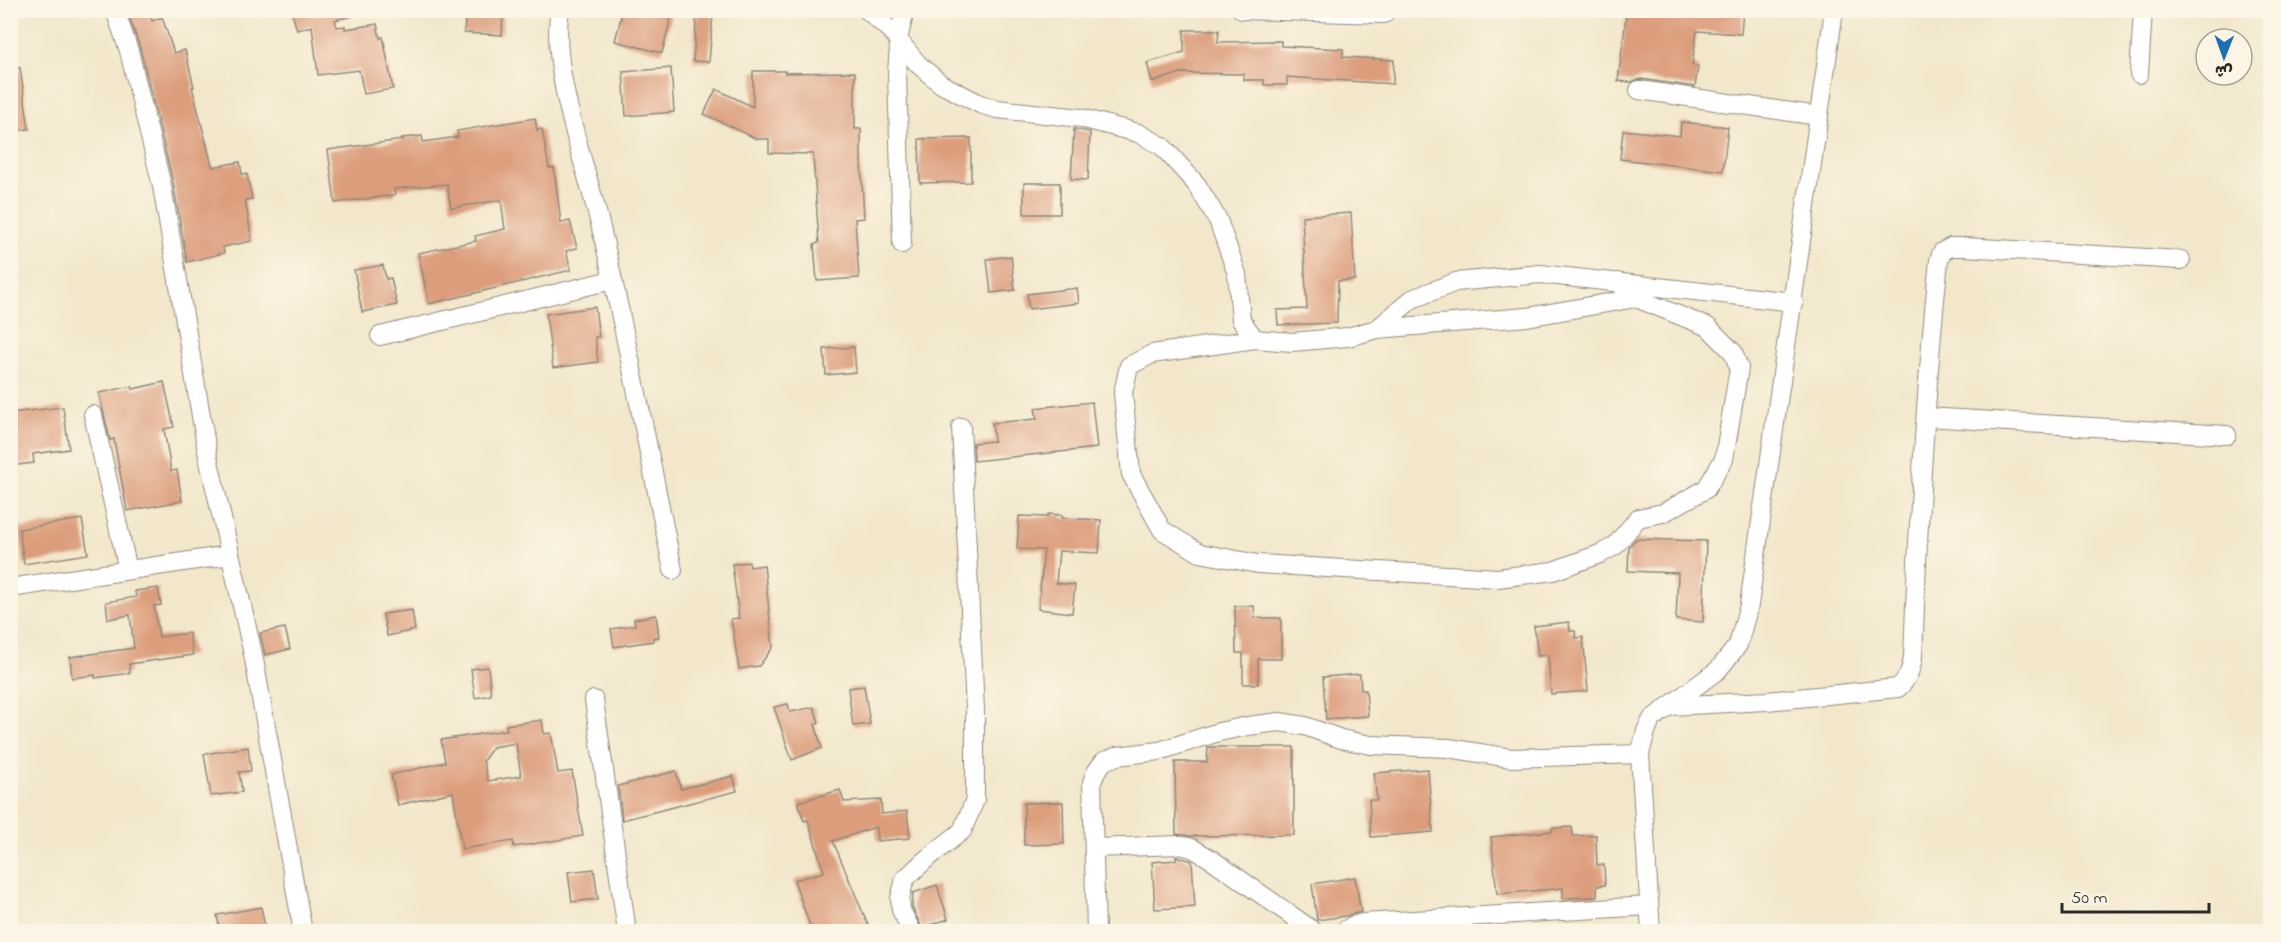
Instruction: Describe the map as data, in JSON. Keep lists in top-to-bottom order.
{
  "scale_bar": "50 m",
  "north": "bottom"
}
